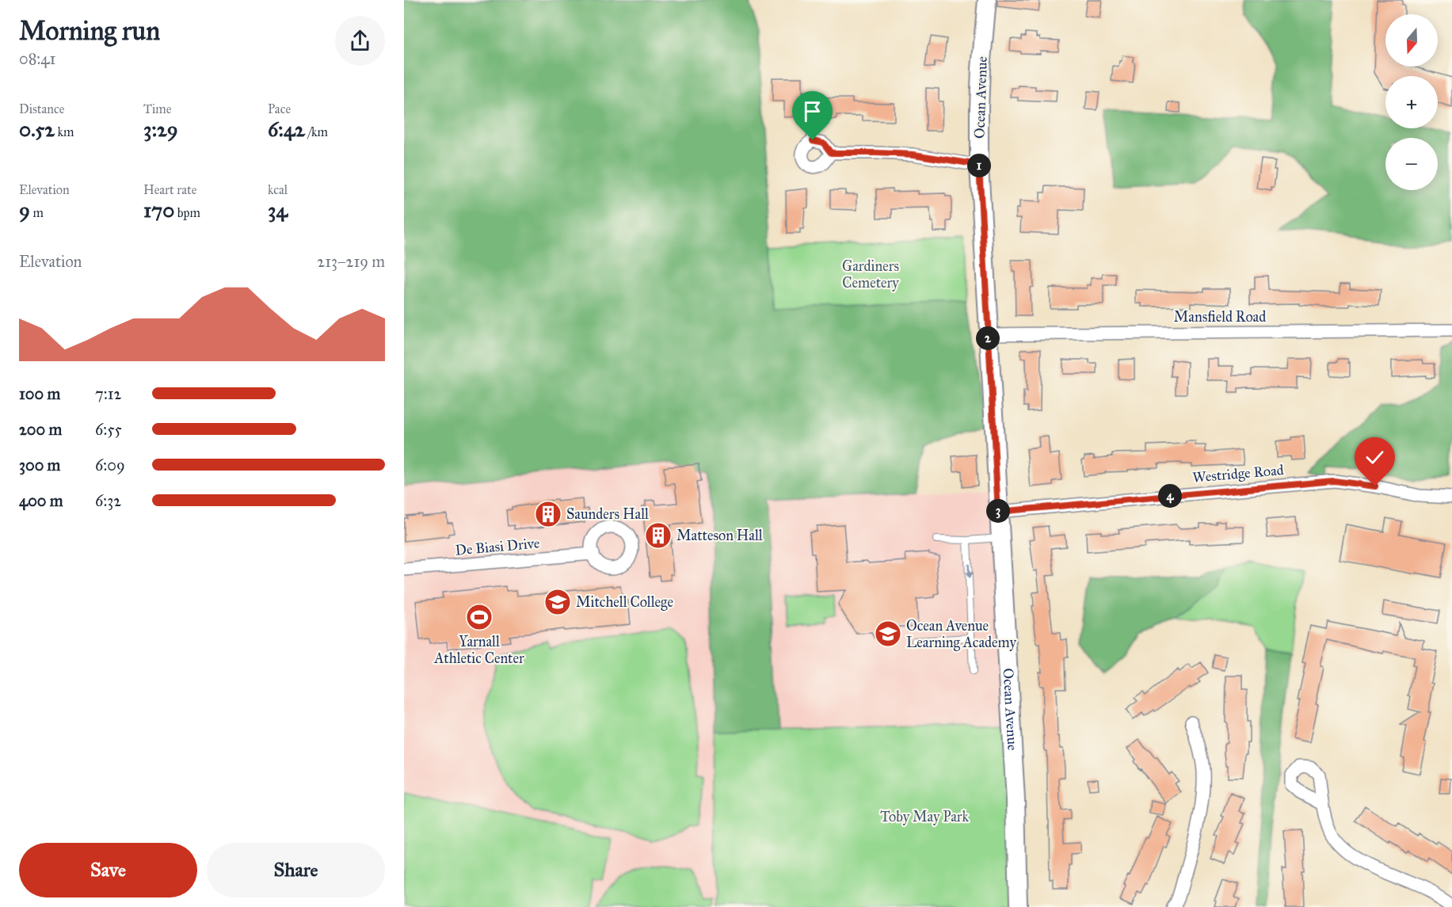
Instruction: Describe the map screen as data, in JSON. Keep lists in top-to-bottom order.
{
  "streets": {
    "main road": ["Ocean Avenue"],
    "street": ["Mansfield Road", "Westridge Road", "De Biasi Drive"]
  },
  "crossings": [
    ["Ocean Avenue", "Mansfield Road"],
    ["Ocean Avenue", "Westridge Road"]
  ],
  "parks": ["Gardiners Cemetery", "Toby May Park"],
  "places": {
    "building": ["Saunders Hall", "Matteson Hall"],
    "school or university": ["Mitchell College", "Ocean Avenue Learning Academy"],
    "sports": ["Yarnall Athletic Center"]
  },
  "north": "bottom",
  "page": {
    "heading": ["Morning run", "08:41"],
    "map_buttons": ["+", "−"],
    "stats": [
      ["Distance", "0.52 km"],
      ["Time", "3:29"],
      ["Pace", "6:42 /km"],
      ["Elevation", "9 m"],
      ["Heart rate", "170 bpm"],
      ["kcal", "34"]
    ],
    "pins": [
      "1",
      "2",
      "4",
      "3"
    ],
    "chart": ["Elevation", "213–219 m"],
    "list": [
      {
        "name": "100 m",
        "note": "7:12"
      },
      {
        "name": "200 m",
        "note": "6:55"
      },
      {
        "name": "300 m",
        "note": "6:09"
      },
      {
        "name": "400 m",
        "note": "6:32"
      }
    ],
    "buttons": ["Save", "Share"]
  }
}
